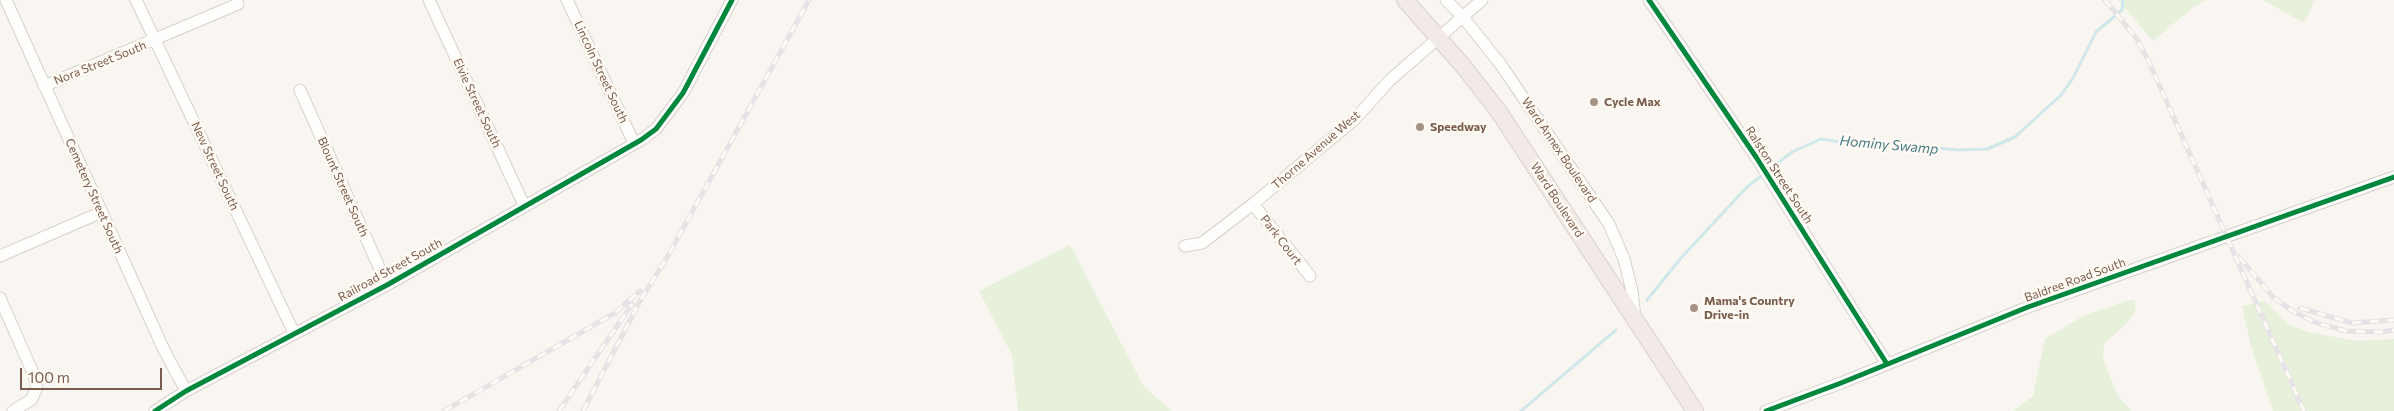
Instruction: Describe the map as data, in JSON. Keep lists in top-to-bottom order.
{
  "streets": {
    "highway": ["Ward Boulevard"],
    "street": [
      "Nora Street South",
      "Lincoln Street South",
      "Elvie Street South",
      "Thorne Avenue West",
      "Ward Annex Boulevard",
      "New Street South",
      "Ralston Street South",
      "Blount Street South",
      "Cemetery Street South",
      "Park Court",
      "Railroad Street South",
      "Baldree Road South"
    ]
  },
  "crossings": [
    ["Nora Street South", "New Street South"],
    ["Nora Street South", "Cemetery Street South"],
    ["Lincoln Street South", "Railroad Street South"],
    ["Elvie Street South", "Railroad Street South"],
    ["Thorne Avenue West", "Ward Annex Boulevard"],
    ["Thorne Avenue West", "Ward Boulevard"],
    ["Thorne Avenue West", "Park Court"],
    ["Ward Annex Boulevard", "Ward Boulevard"],
    ["New Street South", "Railroad Street South"],
    ["Ralston Street South", "Baldree Road South"],
    ["Blount Street South", "Railroad Street South"],
    ["Cemetery Street South", "Railroad Street South"]
  ],
  "water": ["Hominy Swamp"],
  "places": ["Cycle Max", "Speedway", "Mama's Country Drive-in"],
  "scale_bar": "100 m"
}
